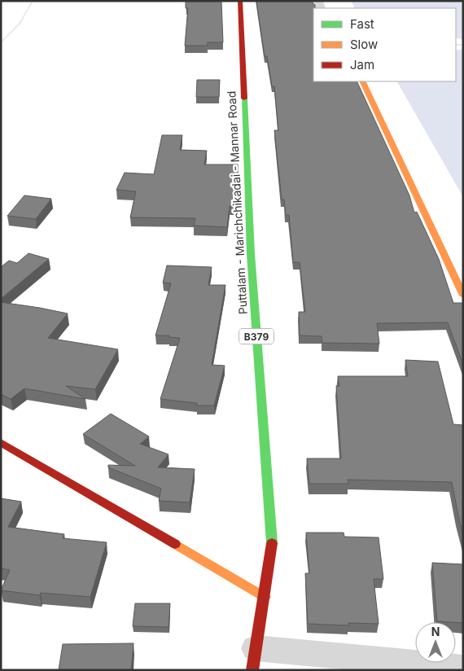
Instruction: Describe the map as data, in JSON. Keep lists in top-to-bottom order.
{
  "streets": {
    "main road": ["Puttalam - Marichchikadai - Mannar Road", "B379"]
  },
  "legend": ["Fast", "Slow", "Jam"],
  "north": "top"
}
